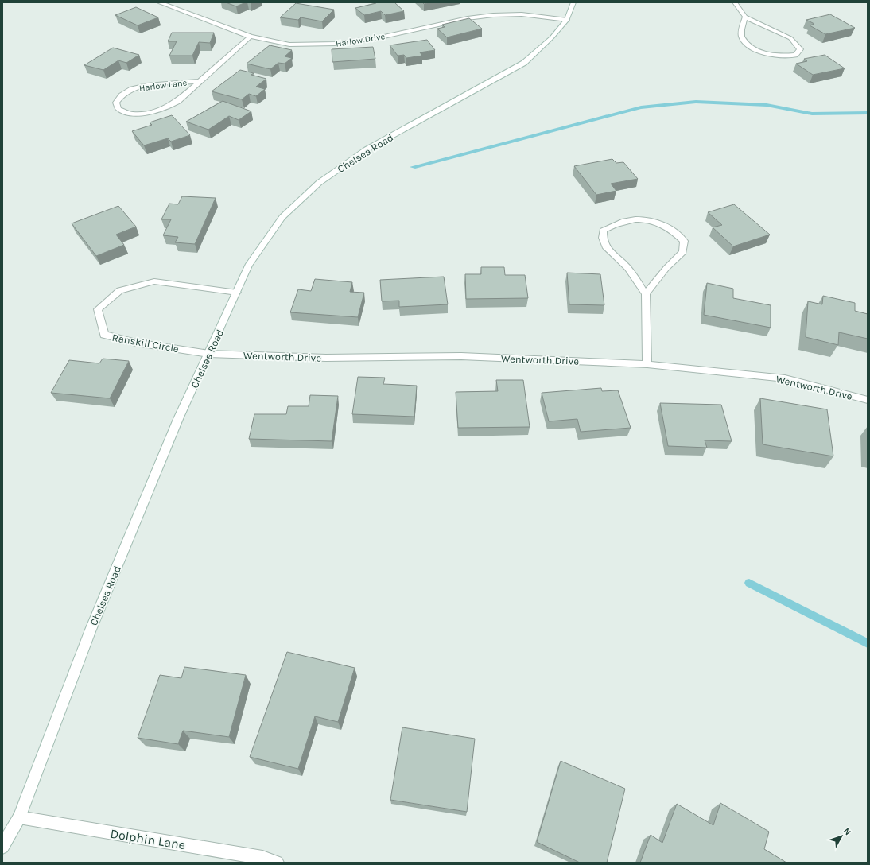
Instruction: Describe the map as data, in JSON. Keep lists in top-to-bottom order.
{
  "streets": {
    "street": [
      "Harlow Drive",
      "Harlow Lane",
      "Chelsea Road",
      "Ranskill Circle",
      "Wentworth Drive",
      "Dolphin Lane"
    ]
  },
  "crossings": [
    ["Harlow Drive", "Harlow Lane"],
    ["Harlow Drive", "Chelsea Road"],
    ["Chelsea Road", "Ranskill Circle"],
    ["Chelsea Road", "Wentworth Drive"],
    ["Chelsea Road", "Dolphin Lane"],
    ["Ranskill Circle", "Wentworth Drive"]
  ],
  "north": "top right"
}
